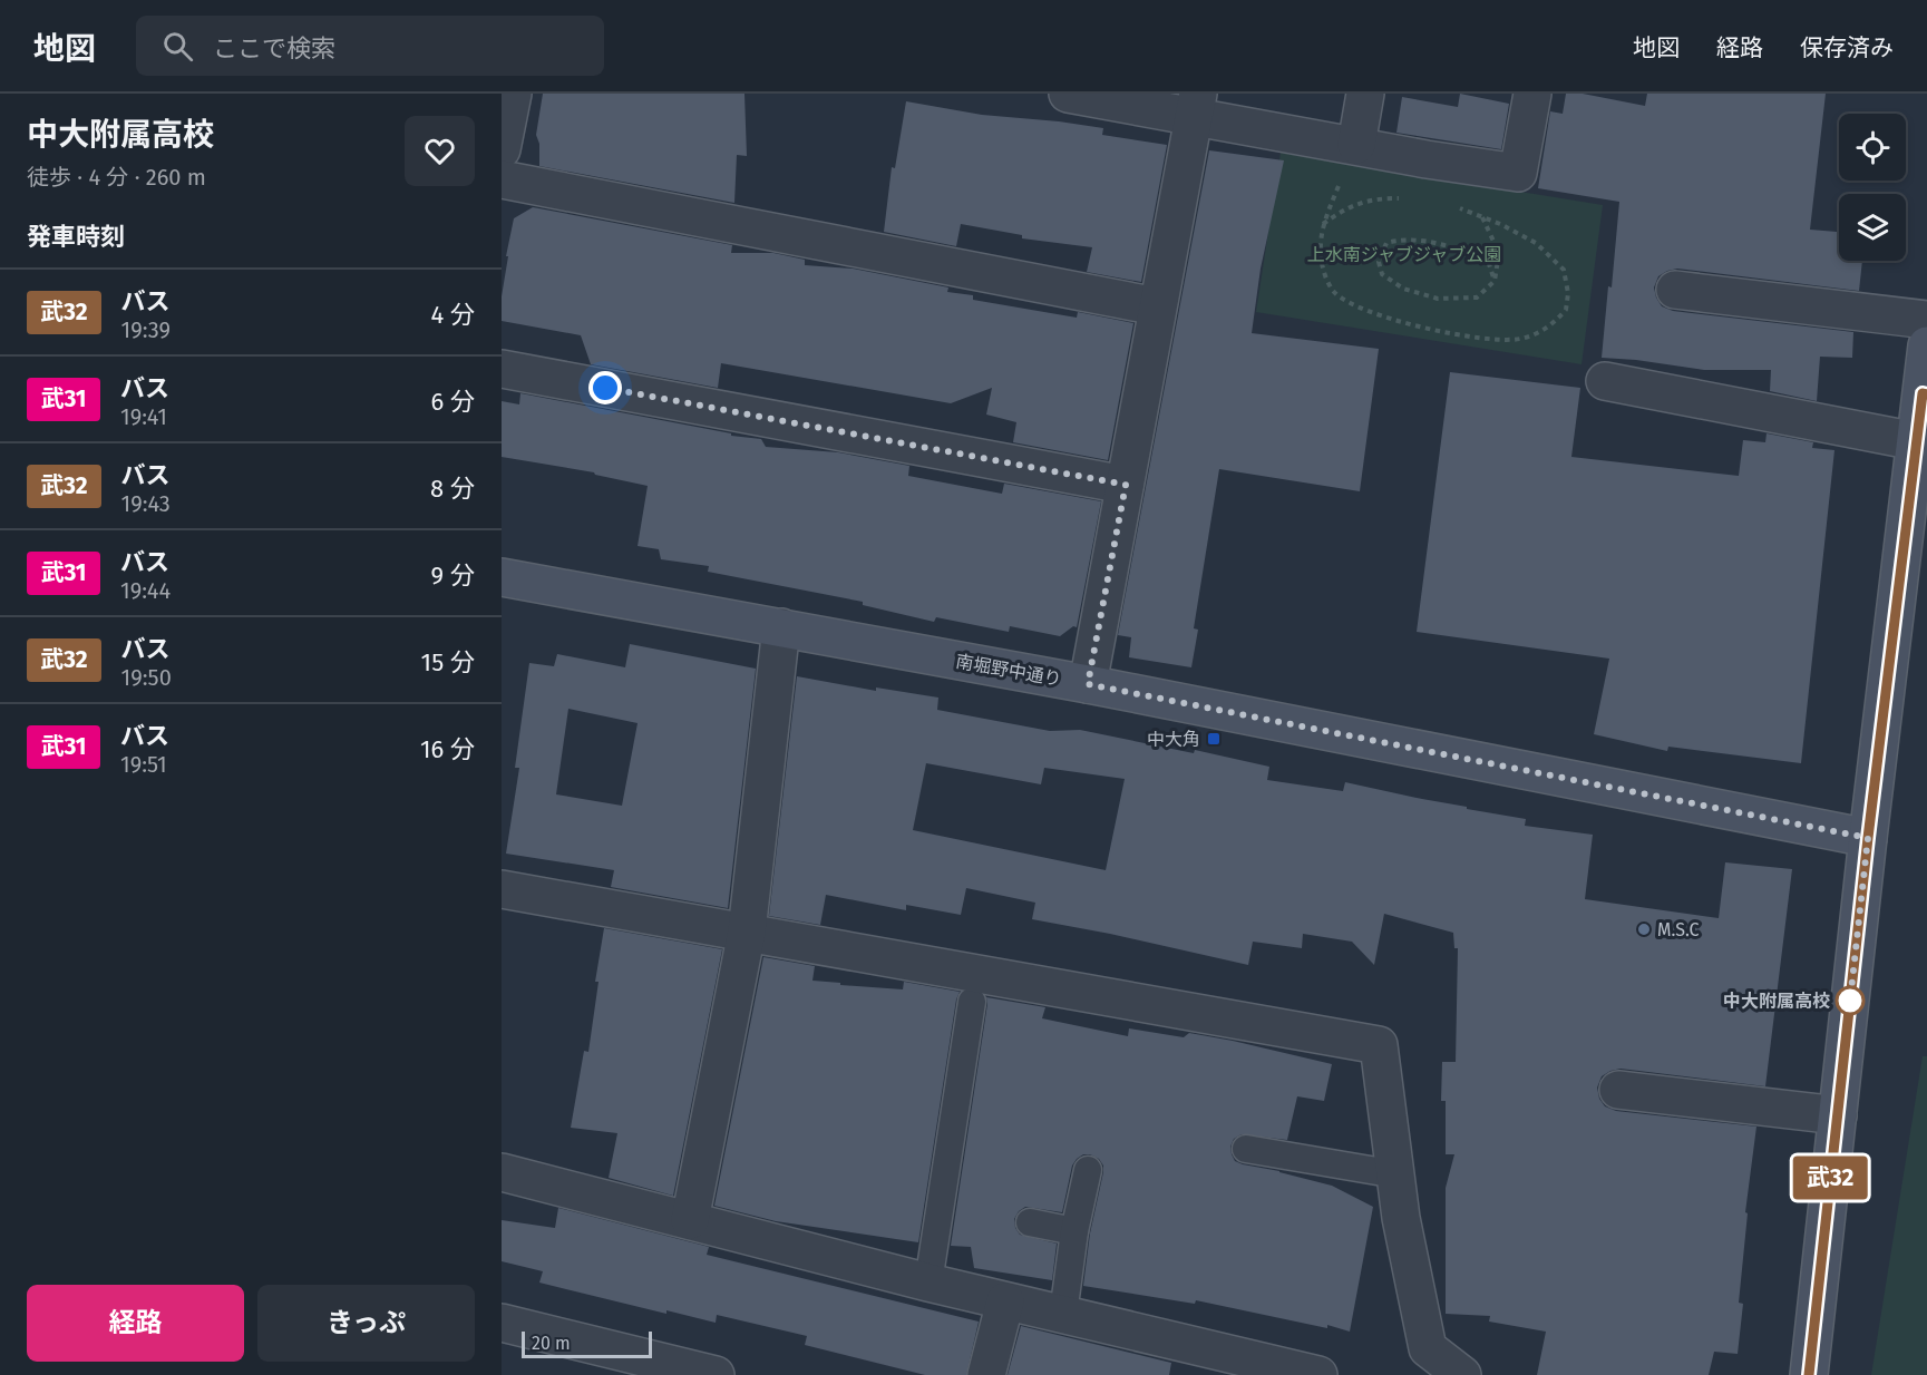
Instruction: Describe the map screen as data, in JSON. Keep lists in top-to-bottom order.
{
  "streets": {
    "street": ["南堀野中通り"]
  },
  "parks": ["上水南ジャブジャブ公園"],
  "places": {
    "transit": ["中大角"],
    "other": ["M.S.C", "中大附属高校"]
  },
  "lines": ["bus line 武32"],
  "scale_bar": "20 m",
  "page": {
    "header": "地図",
    "search": "ここで検索",
    "nav": ["地図", "経路", "保存済み"],
    "heading": [
      ["中大附属高校", "徒歩 · 4 分 · 260 m"],
      "発車時刻"
    ],
    "on_map": "武32",
    "list": [
      {
        "mark": "武32",
        "name": "バス",
        "note": "19:39",
        "value": "4 分"
      },
      {
        "mark": "武31",
        "name": "バス",
        "note": "19:41",
        "value": "6 分"
      },
      {
        "mark": "武32",
        "name": "バス",
        "note": "19:43",
        "value": "8 分"
      },
      {
        "mark": "武31",
        "name": "バス",
        "note": "19:44",
        "value": "9 分"
      },
      {
        "mark": "武32",
        "name": "バス",
        "note": "19:50",
        "value": "15 分"
      },
      {
        "mark": "武31",
        "name": "バス",
        "note": "19:51",
        "value": "16 分"
      }
    ],
    "buttons": ["経路", "きっぷ"],
    "scale": "20 m"
  }
}
